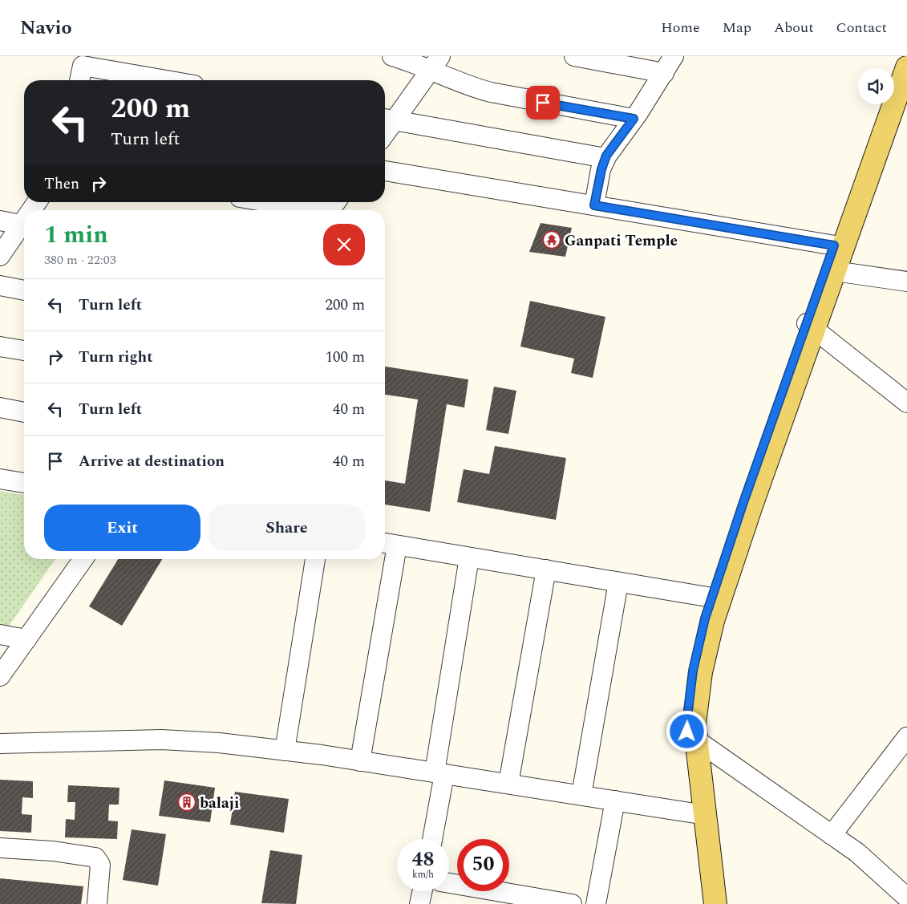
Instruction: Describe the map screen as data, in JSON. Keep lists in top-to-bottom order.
{
  "places": {
    "temple": ["Ganpati Temple"],
    "building": ["balaji"]
  },
  "page": {
    "header": "Navio",
    "nav": [
      "Home",
      "Map",
      "About",
      "Contact"
    ],
    "turn": ["200 m", "Turn left"],
    "then": "Then",
    "heading": ["1 min", "380 m · 22:03"],
    "list": [
      {
        "name": "Turn left",
        "value": "200 m"
      },
      {
        "name": "Turn right",
        "value": "100 m"
      },
      {
        "name": "Turn left",
        "value": "40 m"
      },
      {
        "name": "Arrive at destination",
        "value": "40 m"
      }
    ],
    "buttons": ["Exit", "Share"],
    "speed": "48 km/h",
    "limit": "50"
  }
}
